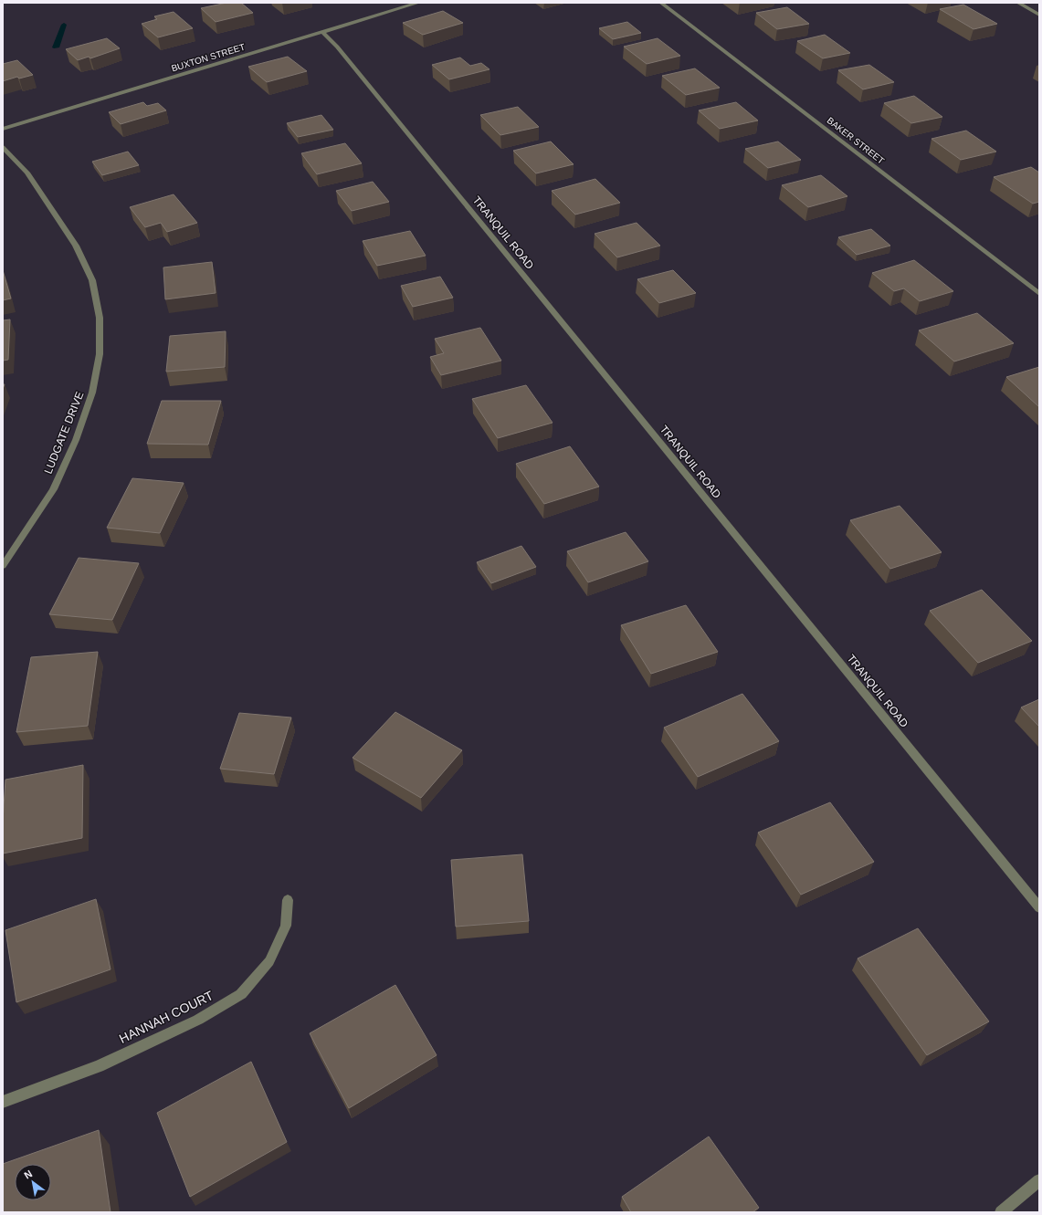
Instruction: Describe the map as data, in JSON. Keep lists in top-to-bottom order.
{
  "streets": {
    "street": [
      "BUXTON STREET",
      "BAKER STREET",
      "TRANQUIL ROAD",
      "LUDGATE DRIVE",
      "HANNAH COURT"
    ]
  },
  "crossings": [
    ["BUXTON STREET", "TRANQUIL ROAD"]
  ],
  "north": "top left"
}
